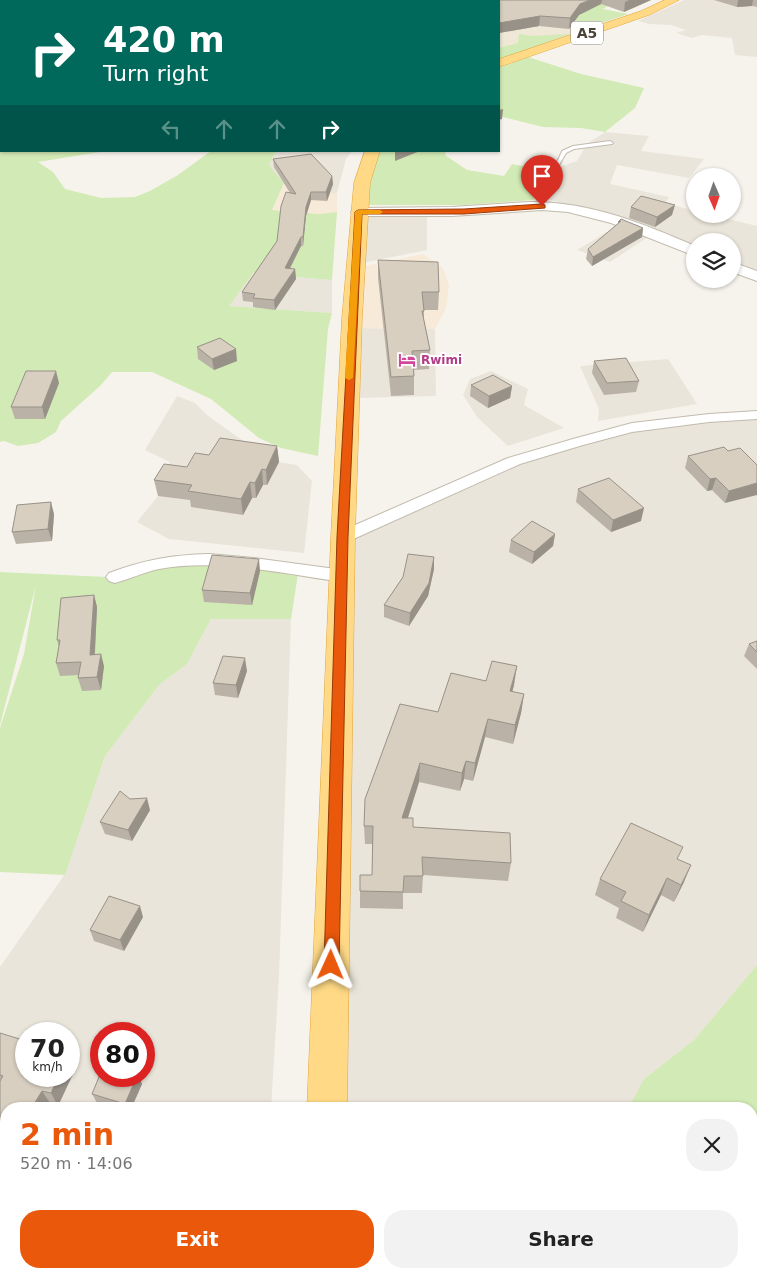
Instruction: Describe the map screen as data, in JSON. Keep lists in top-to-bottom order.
{
  "streets": {
    "highway": ["A5"]
  },
  "places": {
    "hotel": ["Rwimi"]
  },
  "north": "bottom",
  "page": {
    "turn": ["420 m", "Turn right"],
    "speed": "70 km/h",
    "limit": "80",
    "heading": ["2 min", "520 m · 14:06"],
    "buttons": ["Exit", "Share"]
  }
}
